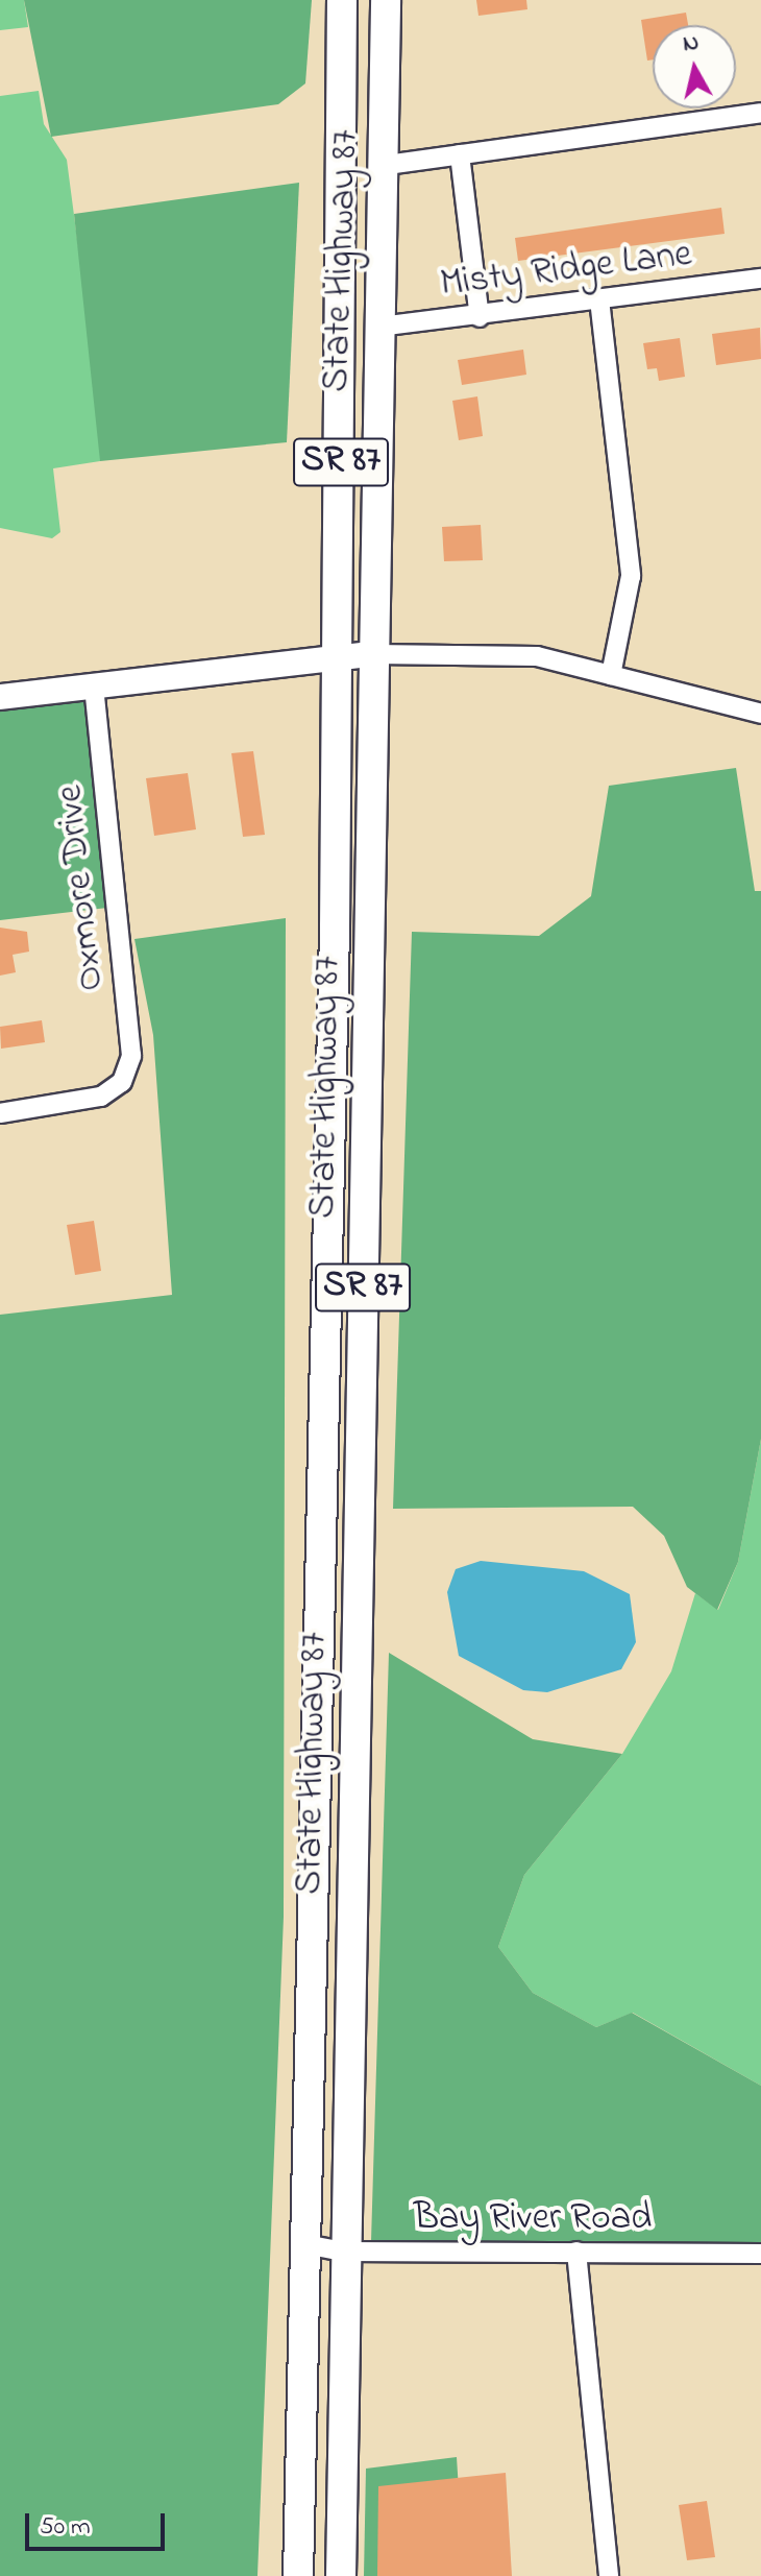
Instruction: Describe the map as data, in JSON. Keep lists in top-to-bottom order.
{
  "streets": {
    "highway": ["State Highway 87", "SR 87"],
    "street": ["Misty Ridge Lane", "Oxmore Drive", "Bay River Road"]
  },
  "crossings": [
    ["State Highway 87", "Misty Ridge Lane"],
    ["State Highway 87", "Bay River Road"],
    ["SR 87", "Bay River Road"]
  ],
  "scale_bar": "50 m",
  "north": "top"
}
